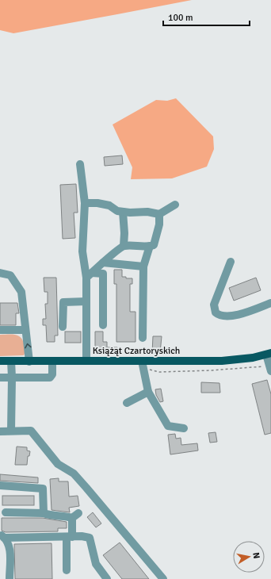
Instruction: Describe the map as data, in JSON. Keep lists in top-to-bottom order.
{
  "streets": {
    "main road": ["Książąt Czartoryskich"]
  },
  "scale_bar": "100 m",
  "north": "right"
}
